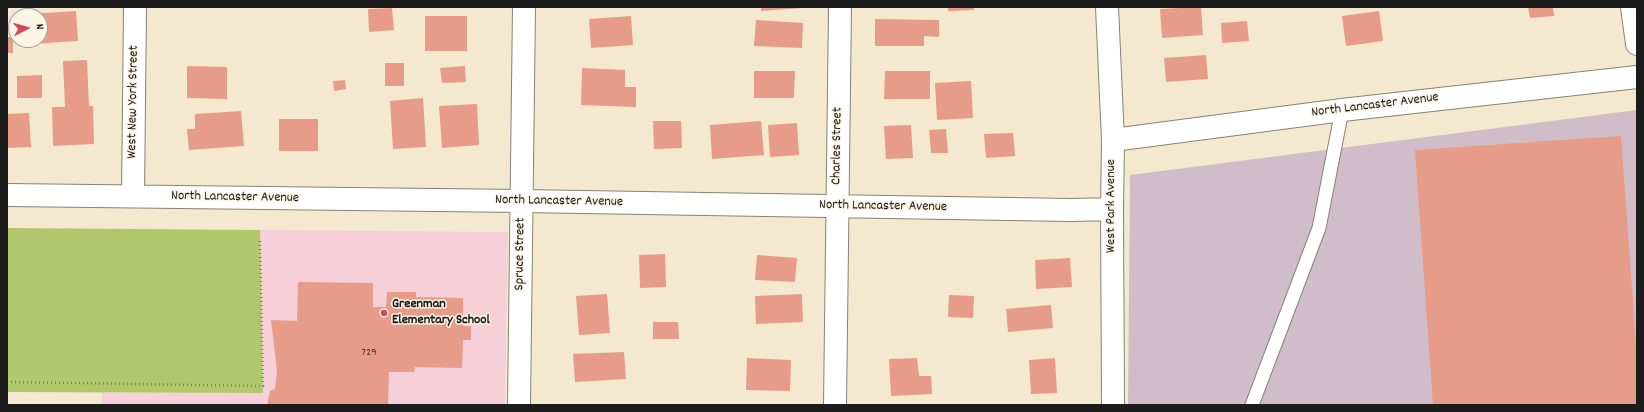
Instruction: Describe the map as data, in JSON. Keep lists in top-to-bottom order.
{
  "streets": {
    "street": [
      "West New York Street",
      "North Lancaster Avenue",
      "Charles Street",
      "West Park Avenue",
      "Spruce Street"
    ]
  },
  "crossings": [
    ["West New York Street", "North Lancaster Avenue"],
    ["North Lancaster Avenue", "Charles Street"],
    ["North Lancaster Avenue", "West Park Avenue"],
    ["North Lancaster Avenue", "Spruce Street"]
  ],
  "places": ["Greenman Elementary School"],
  "house_numbers": ["729"],
  "north": "right"
}
